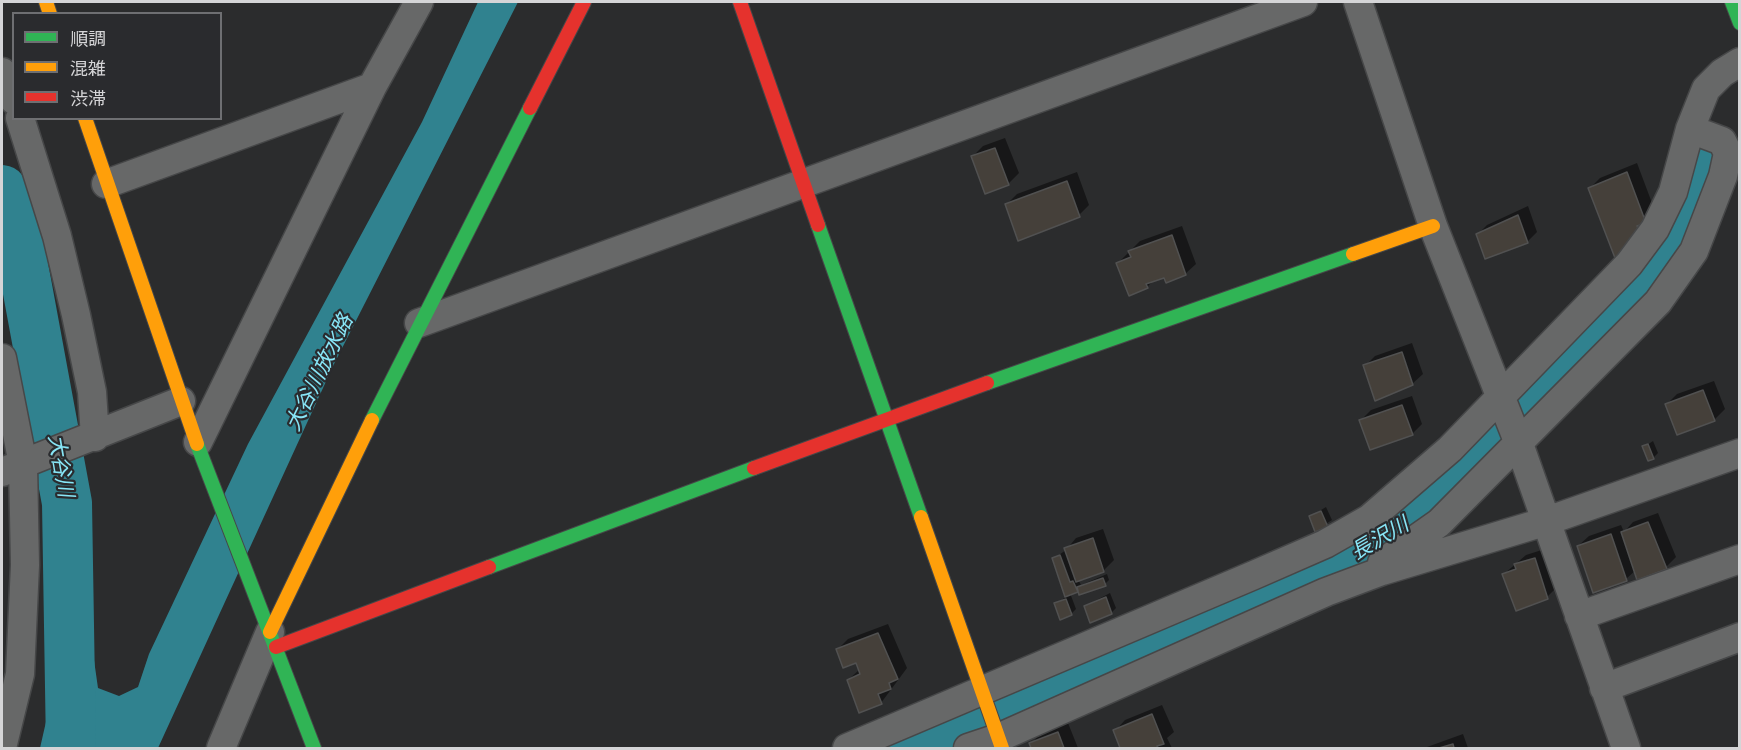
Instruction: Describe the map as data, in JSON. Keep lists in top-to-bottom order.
{
  "water": ["大谷川放水路", "大谷川", "長沢川"],
  "legend": ["順調", "混雑", "渋滞"]
}
